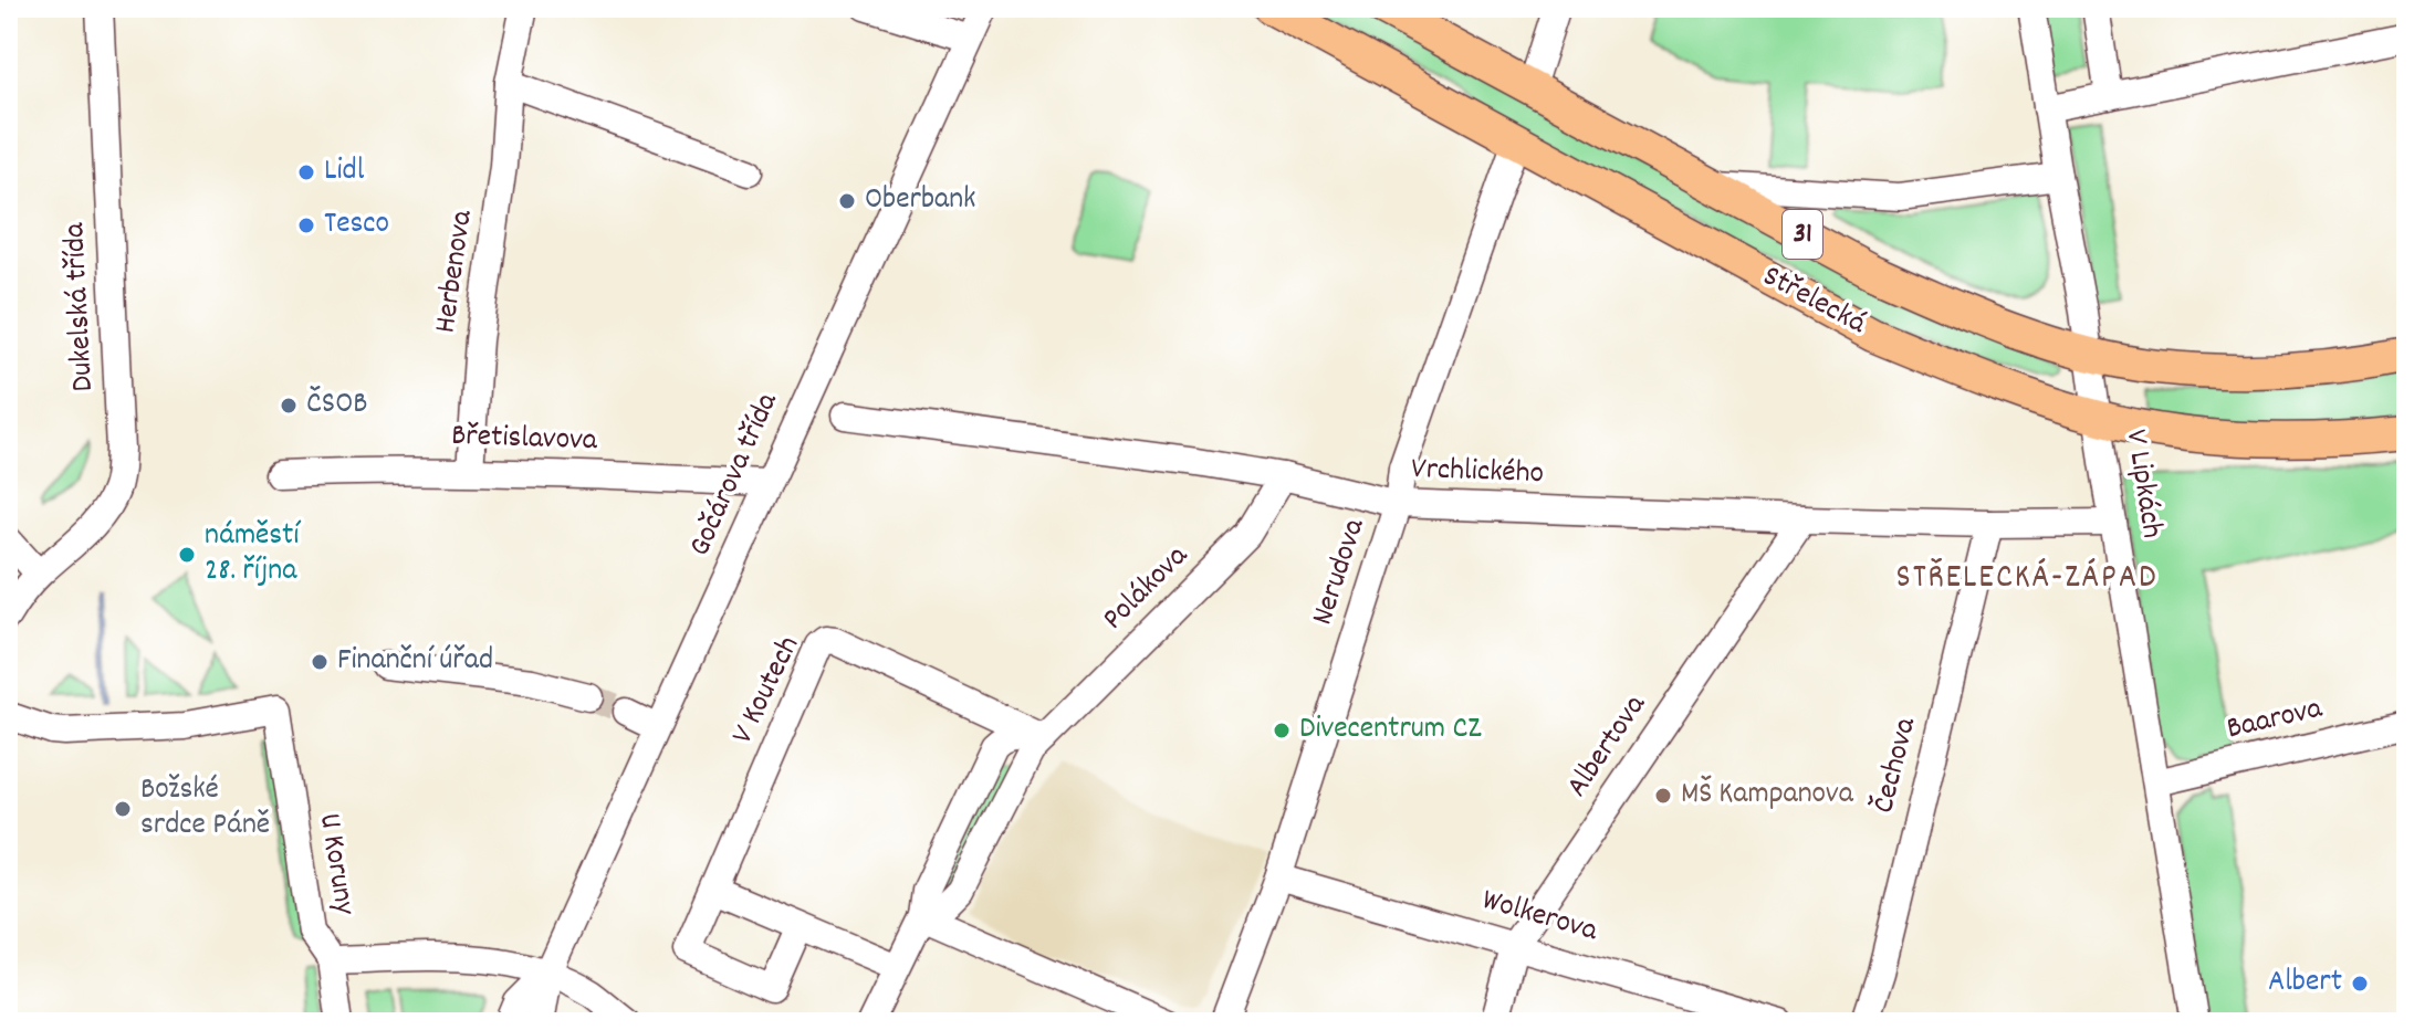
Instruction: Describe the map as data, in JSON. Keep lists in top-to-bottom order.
{
  "streets": {
    "main road": ["31", "Střelecká"],
    "street": [
      "Herbenova",
      "Dukelská třída",
      "Břetislavova",
      "Vrchlického",
      "Gočárova třída",
      "V Lipkách",
      "Nerudova",
      "Polákova",
      "V Koutech",
      "Baarova",
      "Albertova",
      "Čechova",
      "U Koruny",
      "Wolkerova"
    ]
  },
  "crossings": [
    ["Herbenova", "Břetislavova"],
    ["Střelecká", "V Lipkách"],
    ["Střelecká", "Nerudova"],
    ["Břetislavova", "Gočárova třída"],
    ["Vrchlického", "V Lipkách"],
    ["Vrchlického", "Nerudova"],
    ["Vrchlického", "Polákova"],
    ["Vrchlického", "Albertova"],
    ["Vrchlického", "Čechova"],
    ["V Lipkách", "Baarova"],
    ["Nerudova", "Wolkerova"],
    ["Polákova", "V Koutech"],
    ["Albertova", "Wolkerova"]
  ],
  "districts": ["STŘELECKÁ-ZÁPAD"],
  "places": [
    "Lidl",
    "Oberbank",
    "Tesco",
    "ČSOB",
    "náměstí 28. října",
    "Finanční úřad",
    "Divecentrum CZ",
    "MŠ Kampanova",
    "Božské srdce Páně",
    "Albert"
  ]
}
